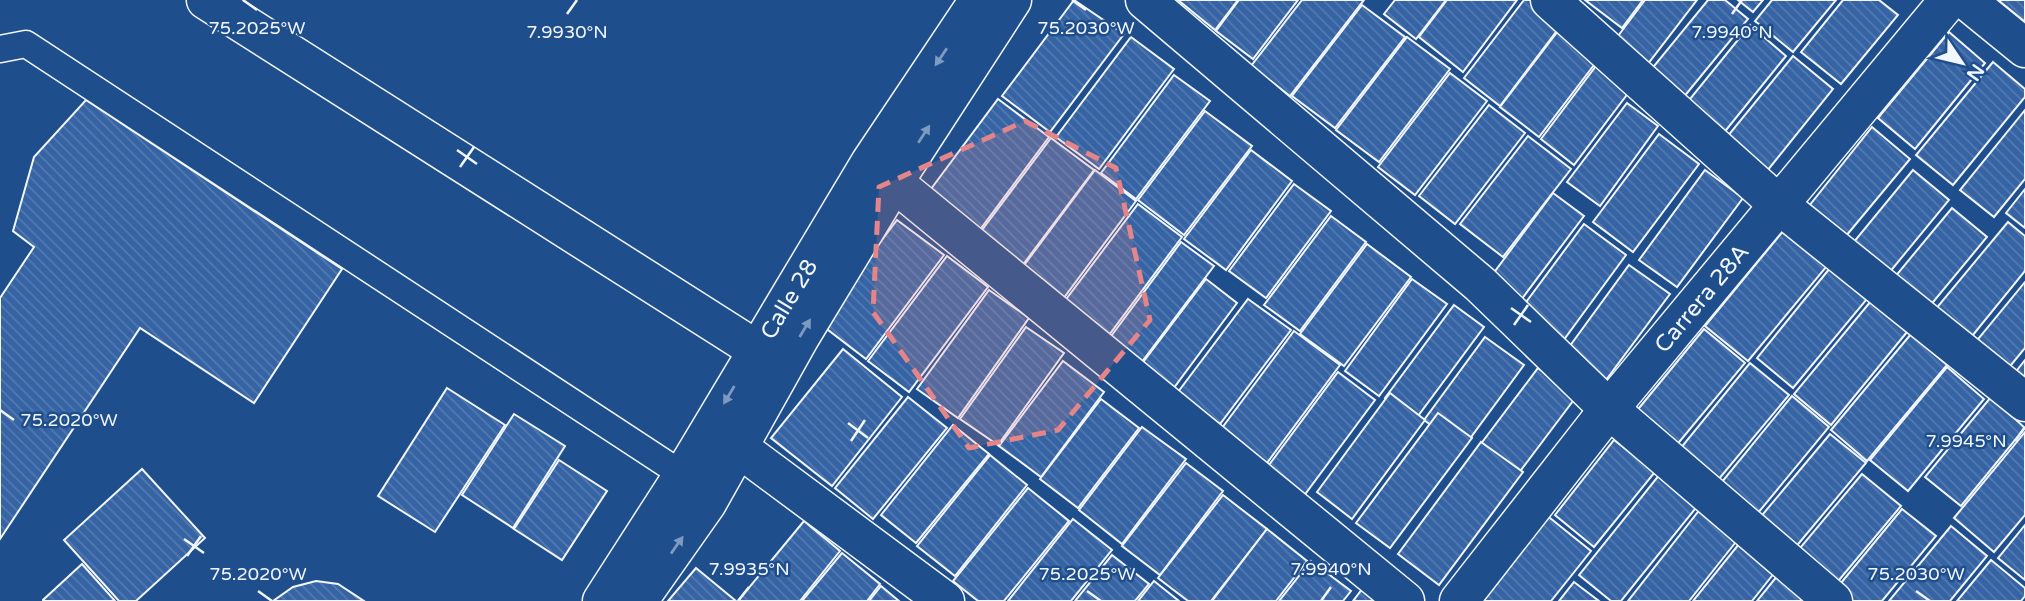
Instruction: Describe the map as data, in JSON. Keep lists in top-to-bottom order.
{
  "streets": {
    "street": ["Carrera 28A", "Calle 28"]
  },
  "north": "bottom right",
  "coordinates": [
    "75.2025°W",
    "75.2030°W",
    "7.9930°N",
    "7.9940°N",
    "75.2020°W",
    "7.9945°N",
    "7.9935°N"
  ]
}
